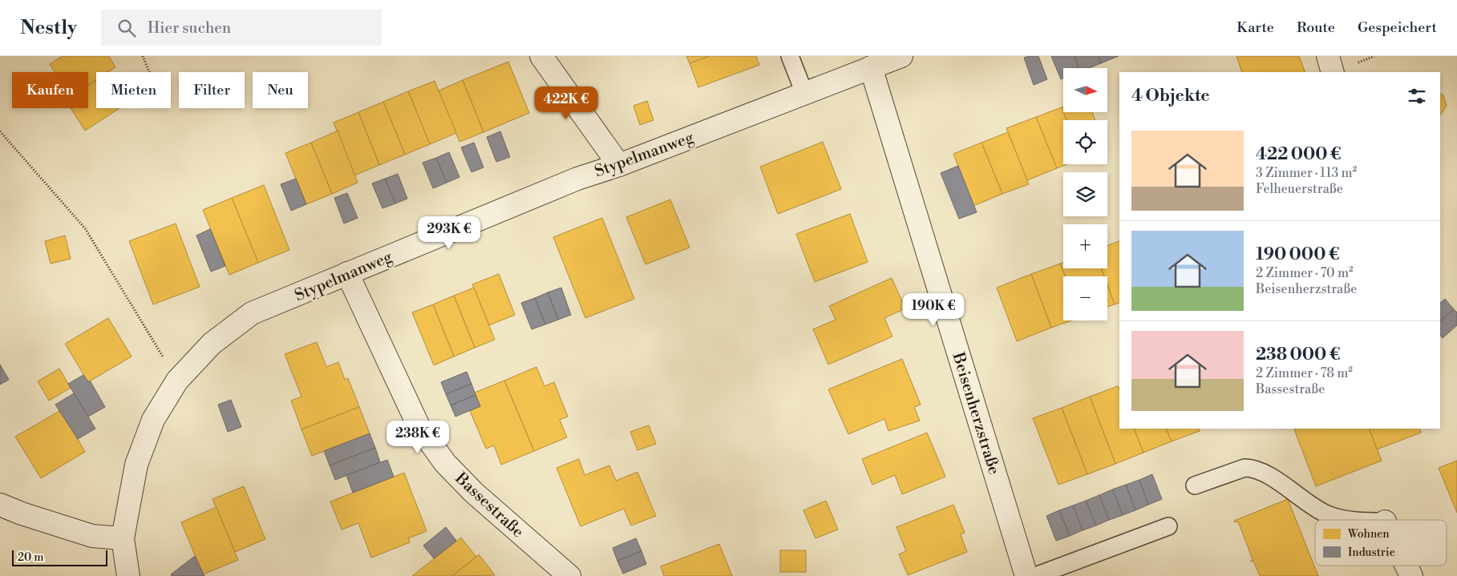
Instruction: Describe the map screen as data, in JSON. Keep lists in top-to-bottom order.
{
  "streets": {
    "street": ["Stypelmanweg", "Beisenherzstraße", "Bassestraße"]
  },
  "crossings": [
    ["Stypelmanweg", "Beisenherzstraße"],
    ["Stypelmanweg", "Bassestraße"]
  ],
  "legend": ["Wohnen", "Industrie"],
  "scale_bar": "20 m",
  "north": "right",
  "page": {
    "header": "Nestly",
    "search": "Hier suchen",
    "nav": ["Karte", "Route", "Gespeichert"],
    "map_buttons": ["+", "−"],
    "chip": [
      "Kaufen",
      "Mieten",
      "Filter",
      "Neu"
    ],
    "heading": "4 Objekte",
    "price": [
      "422K €",
      "293K €",
      "190K €",
      "238K €"
    ],
    "list": [
      {
        "name": "422 000 €",
        "note": "3 Zimmer · 113 m² · Felheuerstraße"
      },
      {
        "name": "190 000 €",
        "note": "2 Zimmer · 70 m² · Beisenherzstraße"
      },
      {
        "name": "238 000 €",
        "note": "2 Zimmer · 78 m² · Bassestraße"
      }
    ],
    "scale": "20 m"
  }
}
